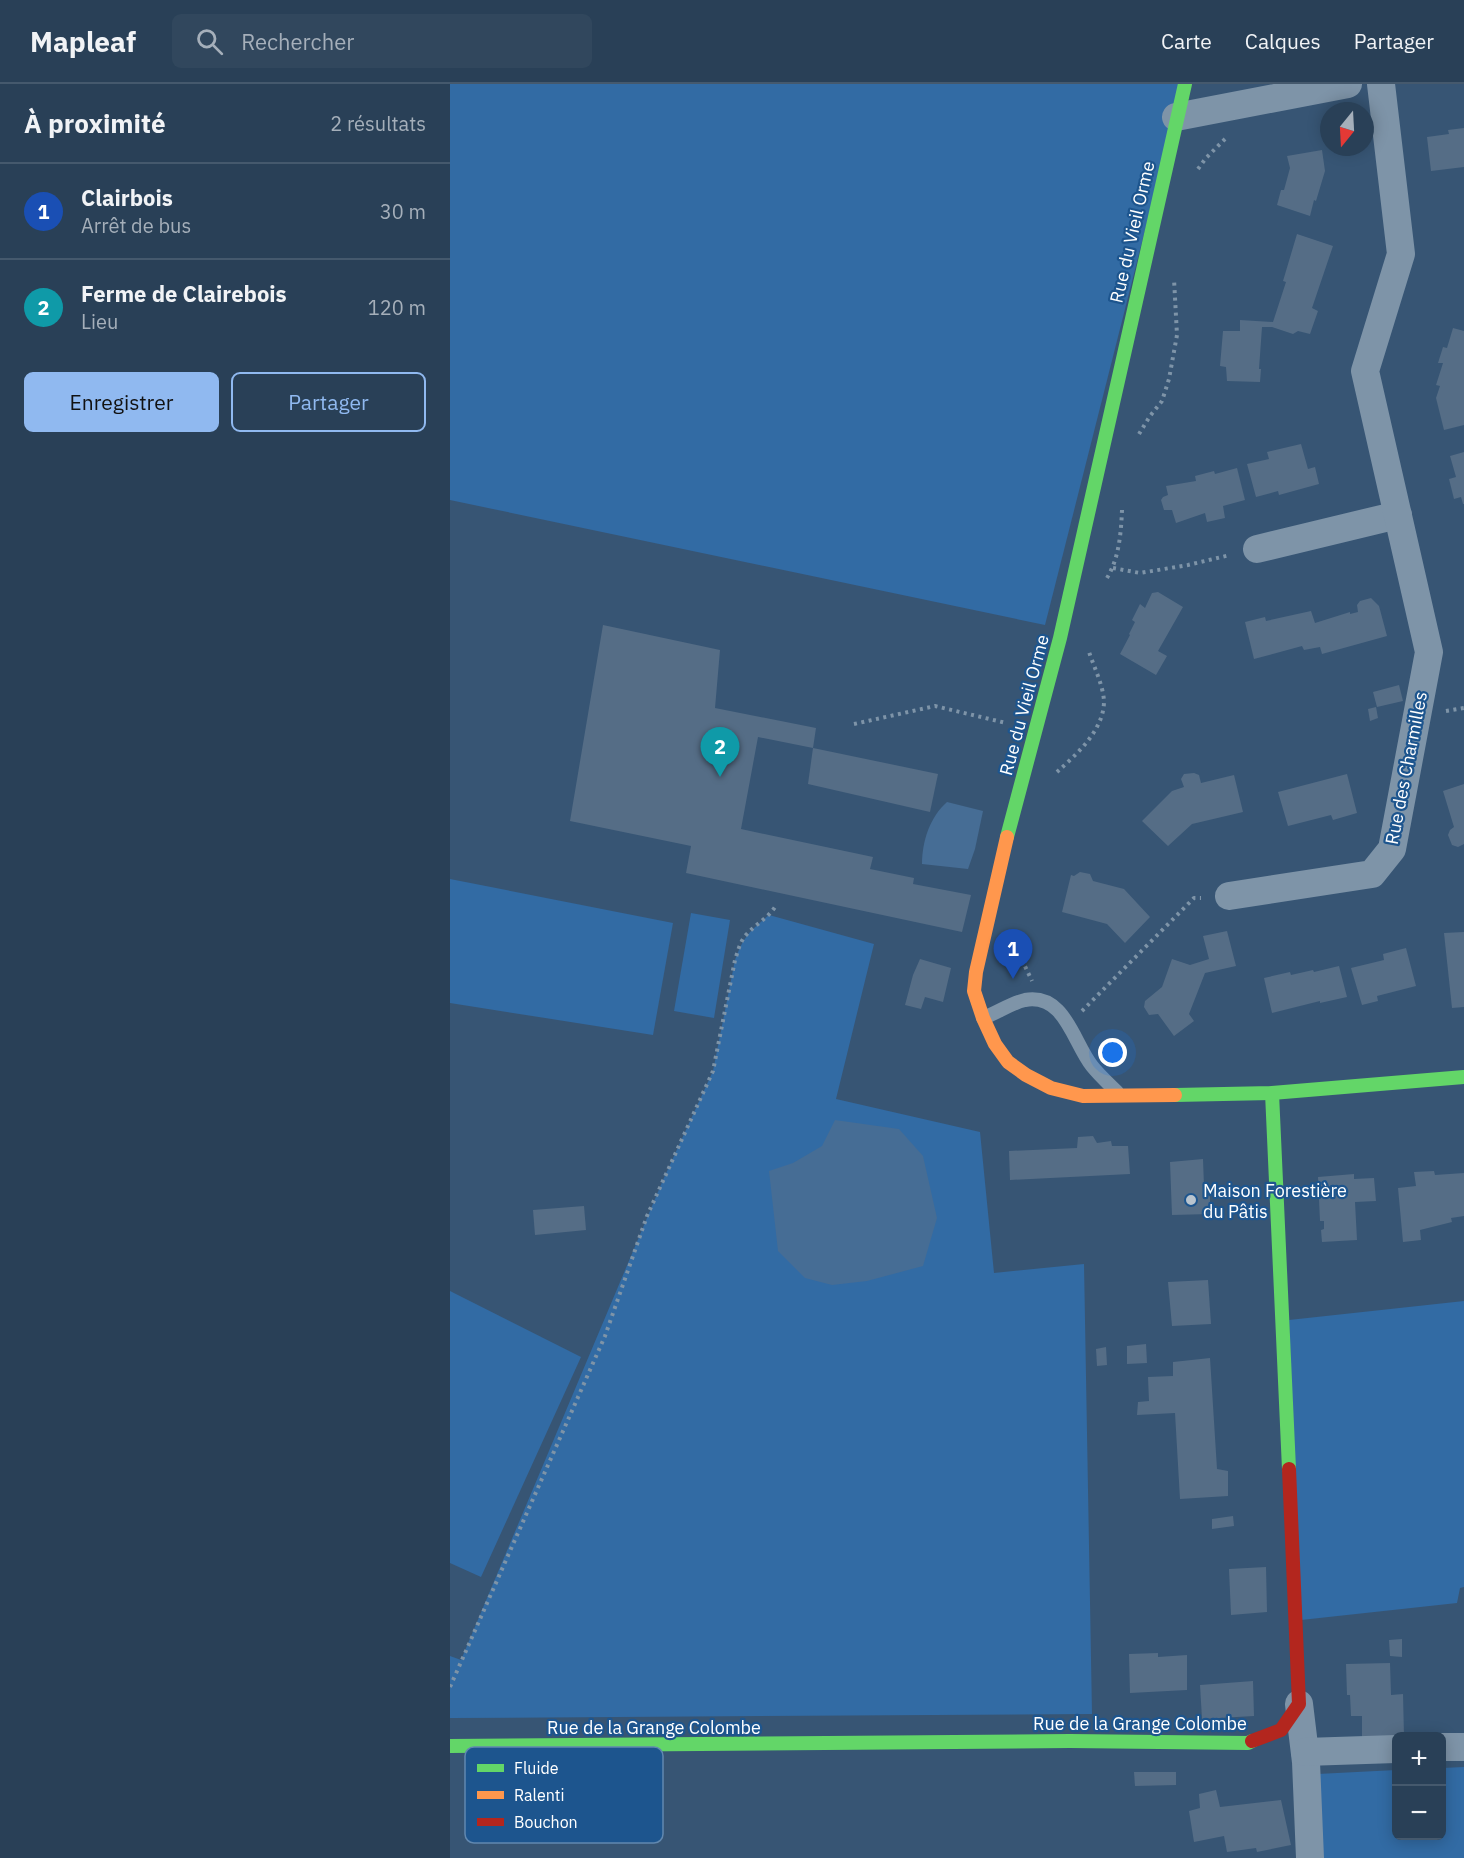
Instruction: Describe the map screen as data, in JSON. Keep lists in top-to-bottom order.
{
  "streets": {
    "street": ["Rue du Vieil Orme", "Rue des Charmilles", "Rue de la Grange Colombe"]
  },
  "places": ["Maison Forestière du Pâtis"],
  "legend": ["Fluide", "Ralenti", "Bouchon"],
  "north": "bottom",
  "page": {
    "header": "Mapleaf",
    "search": "Rechercher",
    "nav": ["Carte", "Calques", "Partager"],
    "heading": ["À proximité", "2 résultats"],
    "list": [
      {
        "mark": "1",
        "name": "Clairbois",
        "note": "Arrêt de bus",
        "value": "30 m"
      },
      {
        "mark": "2",
        "name": "Ferme de Clairebois",
        "note": "Lieu",
        "value": "120 m"
      }
    ],
    "buttons": ["Enregistrer", "Partager"],
    "pins": ["2", "1"],
    "map_buttons": ["+", "−"]
  }
}
